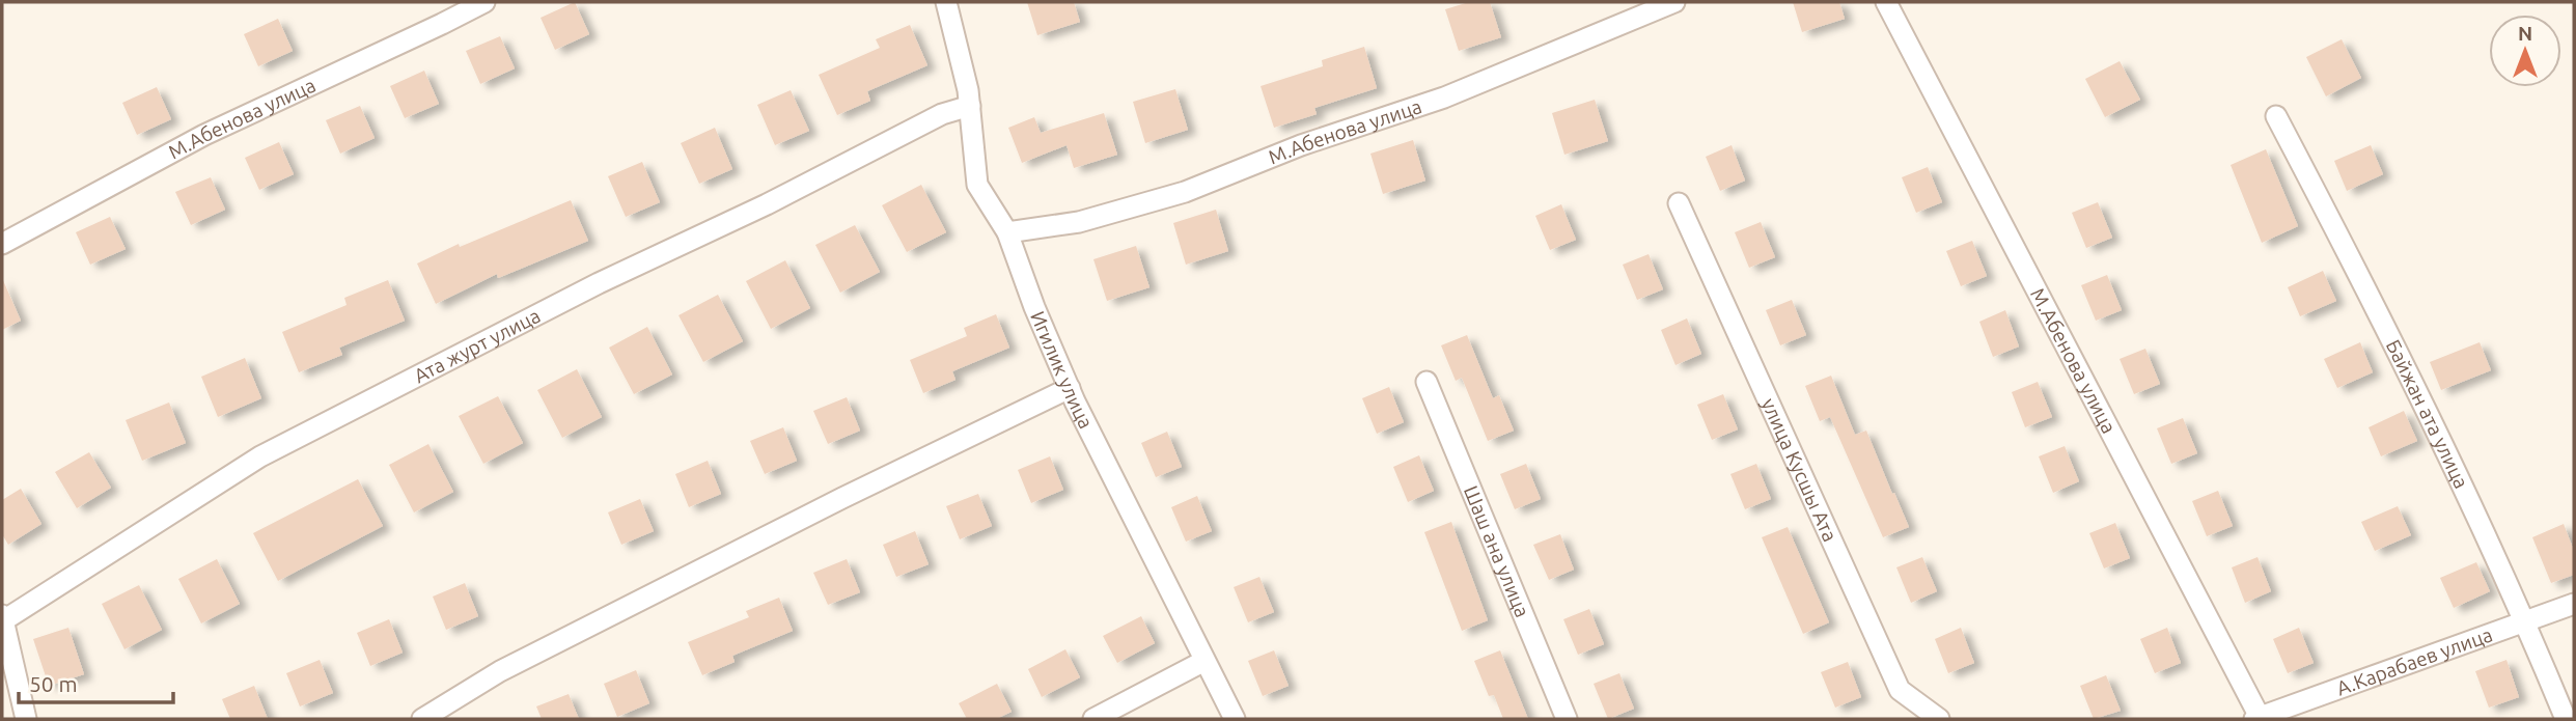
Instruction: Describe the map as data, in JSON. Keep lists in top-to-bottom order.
{
  "streets": {
    "street": [
      "М.Абенова улица",
      "Ата журт улица",
      "Игилик улица",
      "Байжан ата улица",
      "улица Кусшы Ата",
      "Шаш ана улица",
      "А.Карабаев улица"
    ]
  },
  "crossings": [
    ["М.Абенова улица", "Игилик улица"],
    ["М.Абенова улица", "А.Карабаев улица"],
    ["Ата журт улица", "Игилик улица"],
    ["Байжан ата улица", "А.Карабаев улица"]
  ],
  "scale_bar": "50 m",
  "north": "top"
}
